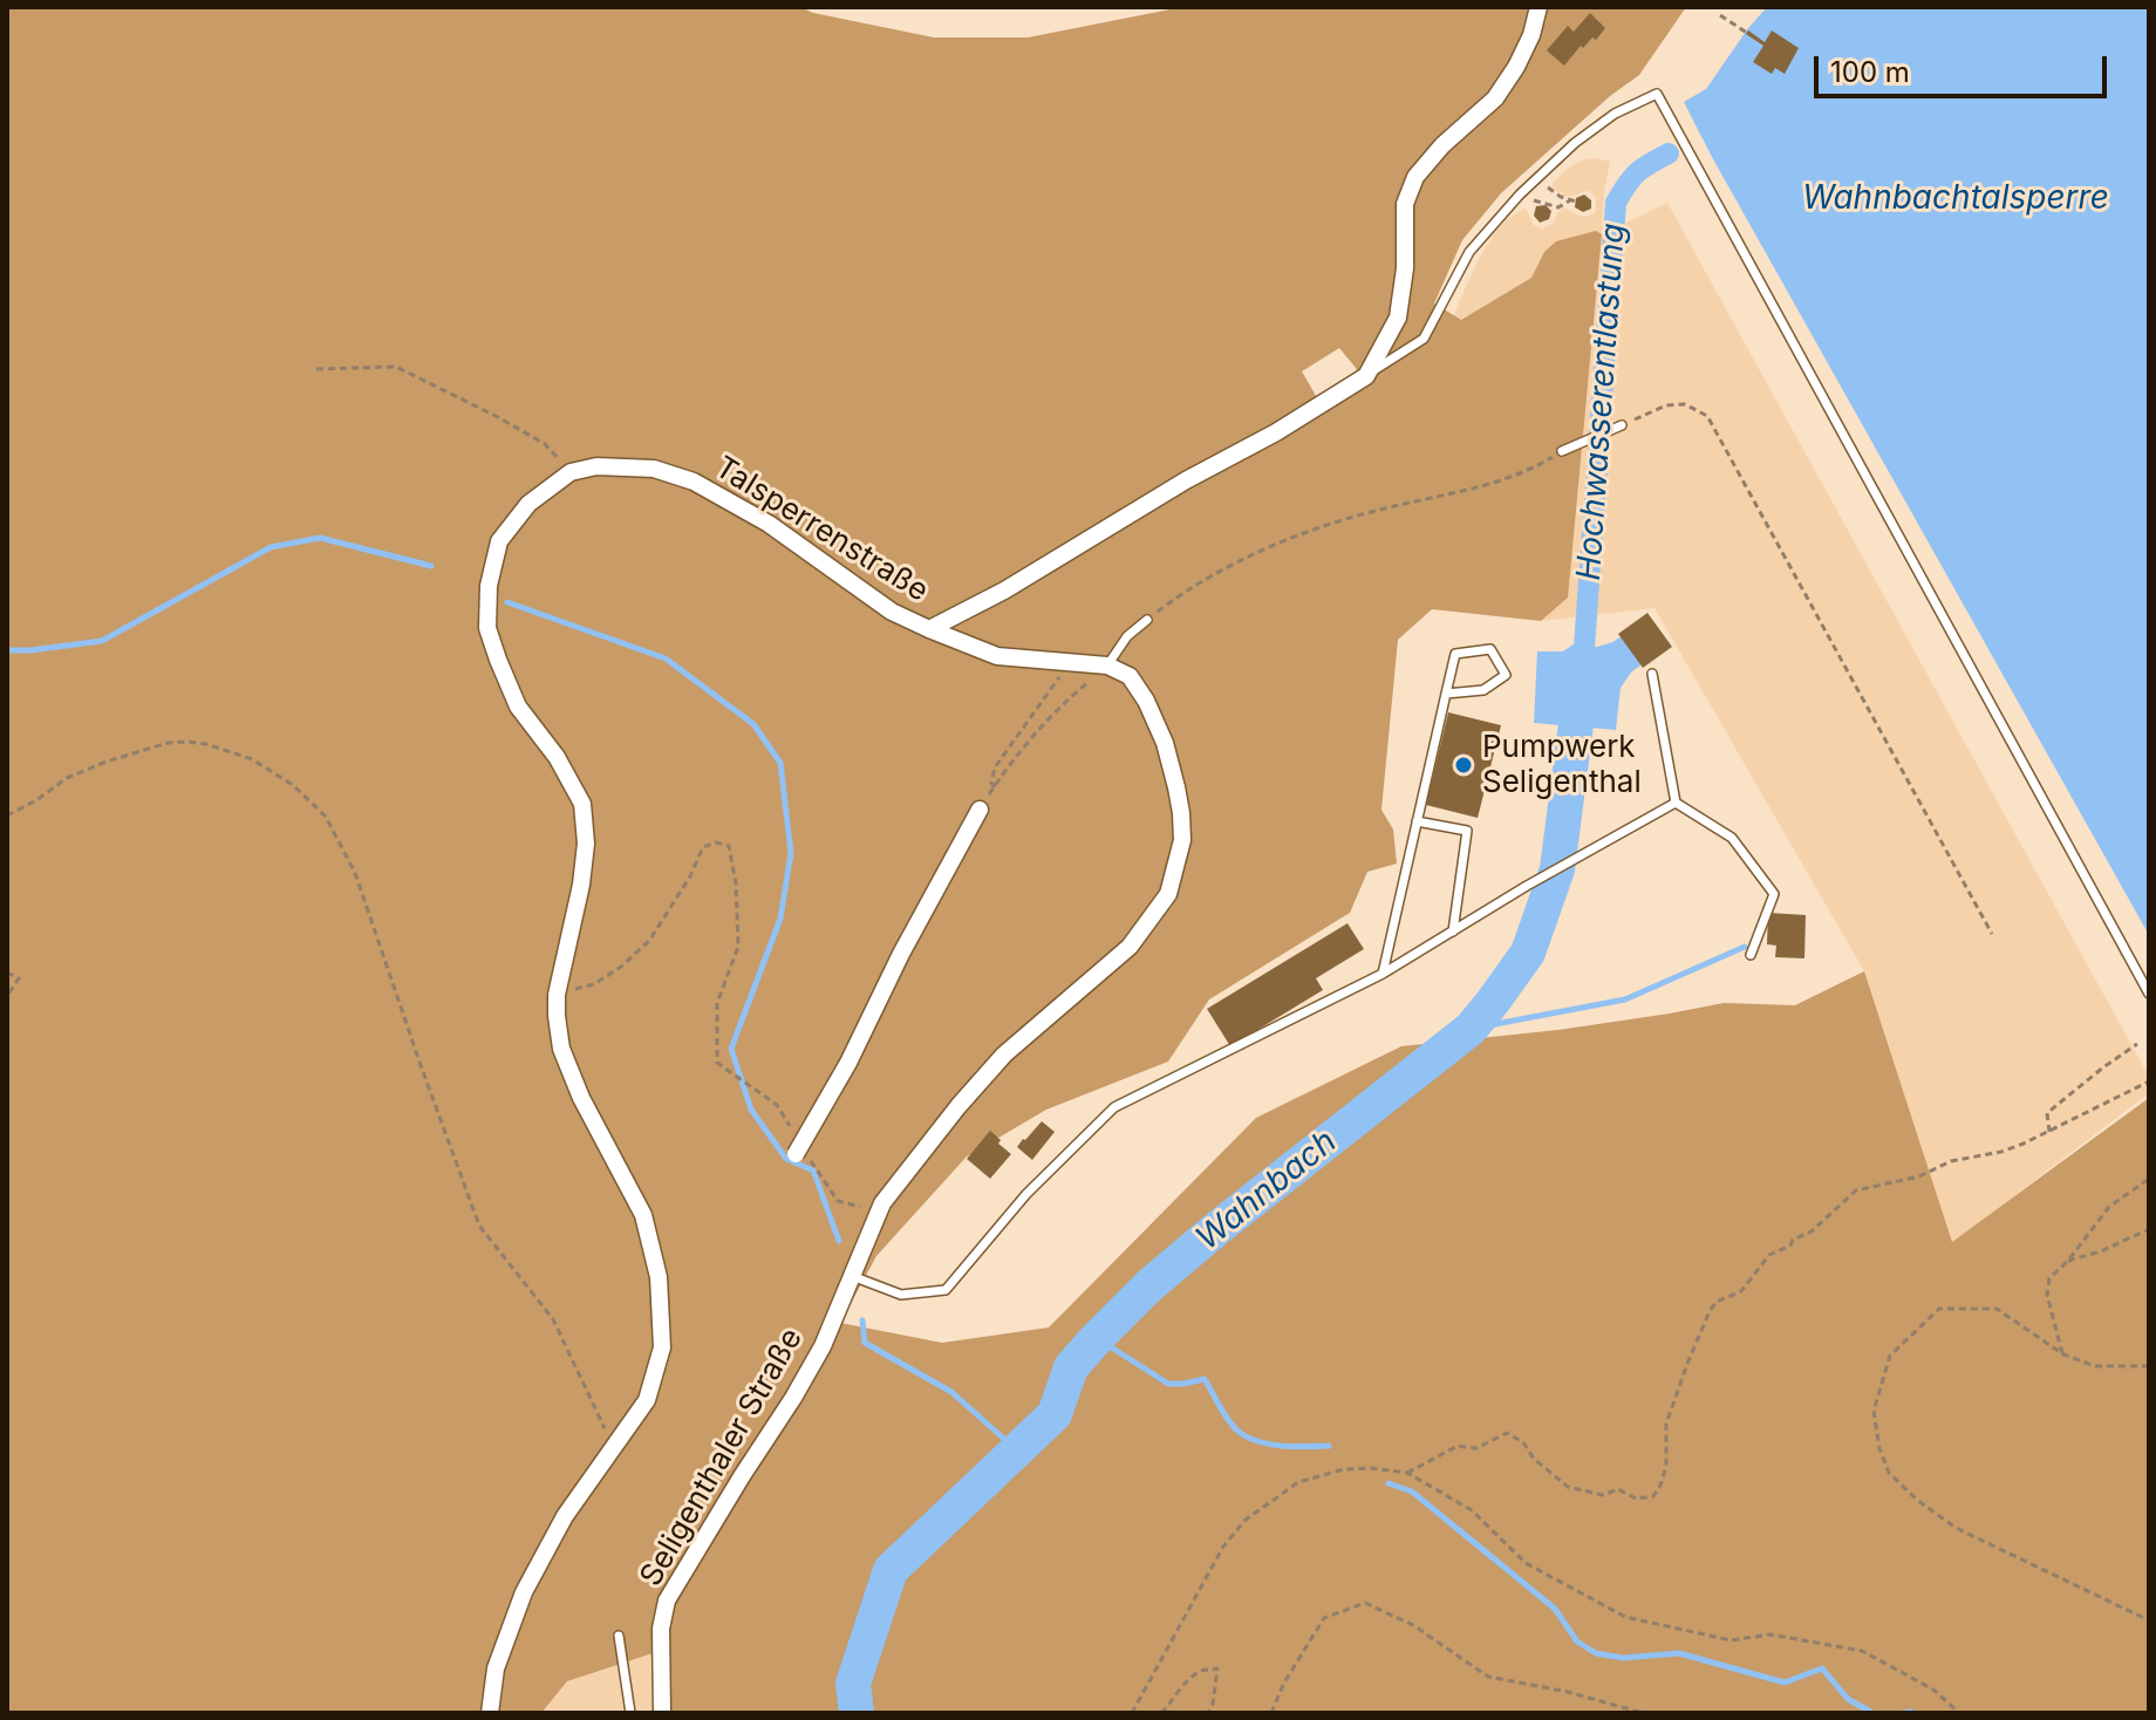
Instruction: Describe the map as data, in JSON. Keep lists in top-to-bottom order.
{
  "streets": {
    "street": ["Talsperrenstraße", "Seligenthaler Straße"]
  },
  "water": ["Wahnbachtalsperre", "Hochwasserentlastung", "Wahnbach"],
  "places": ["Pumpwerk Seligenthal"],
  "scale_bar": "100 m"
}
